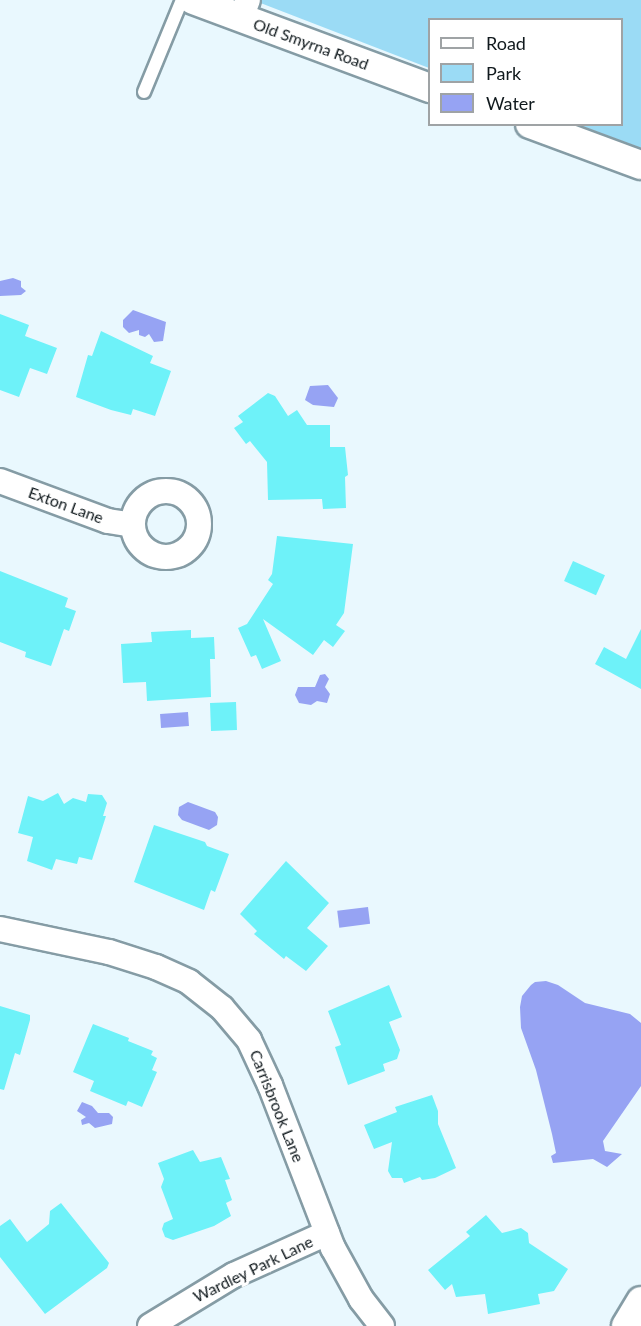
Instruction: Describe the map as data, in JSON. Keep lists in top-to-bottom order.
{
  "streets": {
    "street": [
      "Old Smyrna Road",
      "Exton Lane",
      "Carrisbrook Lane",
      "Wardley Park Lane"
    ]
  },
  "crossings": [
    ["Carrisbrook Lane", "Wardley Park Lane"]
  ],
  "legend": ["Road", "Park", "Water"]
}
